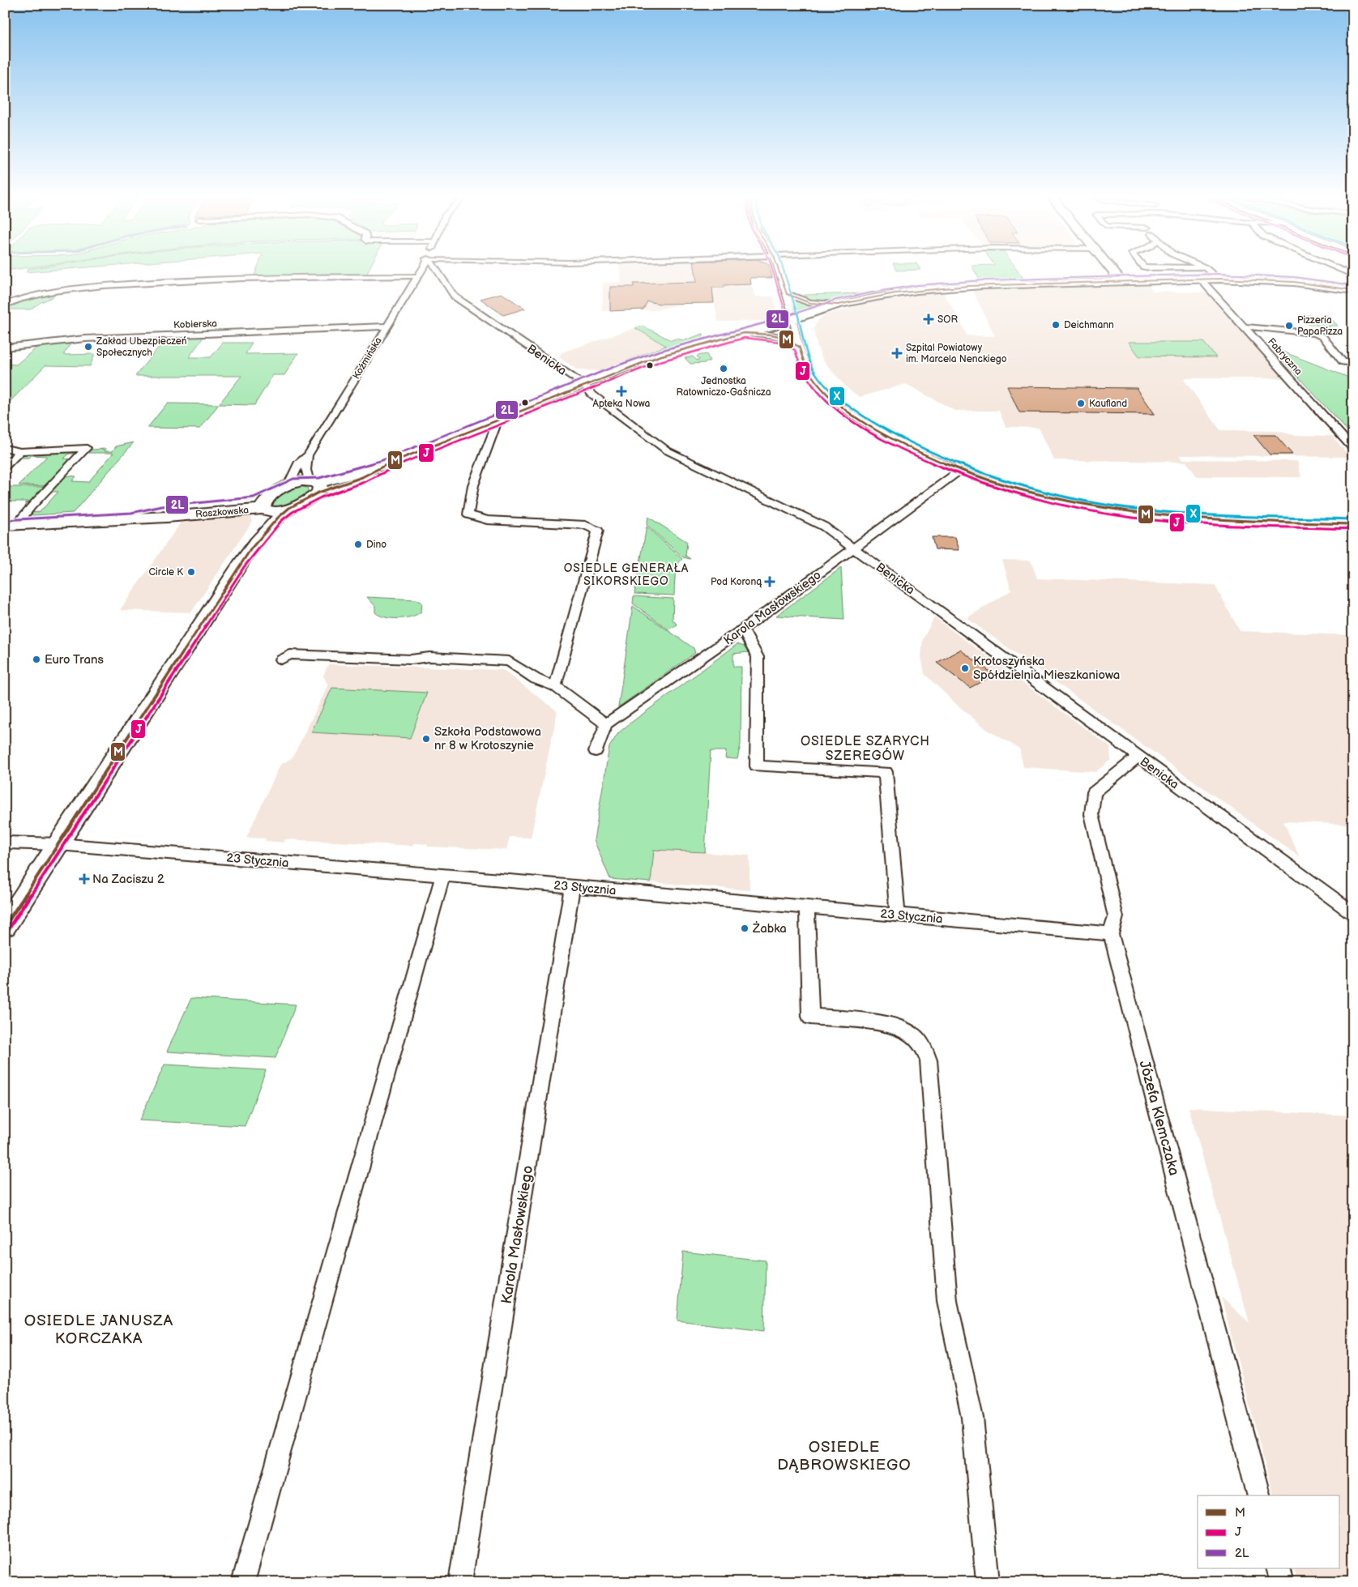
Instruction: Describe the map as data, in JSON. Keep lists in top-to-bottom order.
{
  "streets": {
    "main road": ["Raszkowska"],
    "street": [
      "Kobierska",
      "Fabryczna",
      "Koźmińska",
      "Benicka",
      "Karola Masłowskiego",
      "23 Stycznia",
      "Józefa Klemczaka"
    ]
  },
  "crossings": [
    ["Kobierska", "Koźmińska"],
    ["Benicka", "Karola Masłowskiego"],
    ["Benicka", "Józefa Klemczaka"],
    ["Karola Masłowskiego", "23 Stycznia"],
    ["23 Stycznia", "Józefa Klemczaka"]
  ],
  "districts": [
    "OSIEDLE GENERAŁA SIKORSKIEGO",
    "OSIEDLE SZARYCH SZEREGÓW",
    "OSIEDLE JANUSZA KORCZAKA",
    "OSIEDLE DĄBROWSKIEGO"
  ],
  "places": {
    "health": [
      "SOR",
      "Szpital Powiatowy im. Marcela Nenckiego",
      "Apteka Nowa",
      "Pod Koroną",
      "Na Zaciszu 2"
    ],
    "other": [
      "Deichmann",
      "Pizzeria PapaPizza",
      "Zakład Ubezpieczeń Społecznych",
      "Jednostka Ratowniczo-Gaśnicza",
      "Kaufland",
      "Dino",
      "Circle K",
      "Euro Trans",
      "Krotoszyńska Spółdzielnia Mieszkaniowa",
      "Szkoła Podstawowa nr 8 w Krotoszynie",
      "Żabka"
    ]
  },
  "lines": [
    "transit line M",
    "transit line J",
    "transit line X",
    "transit line 2L"
  ],
  "legend": ["M", "J", "2L"]
}
